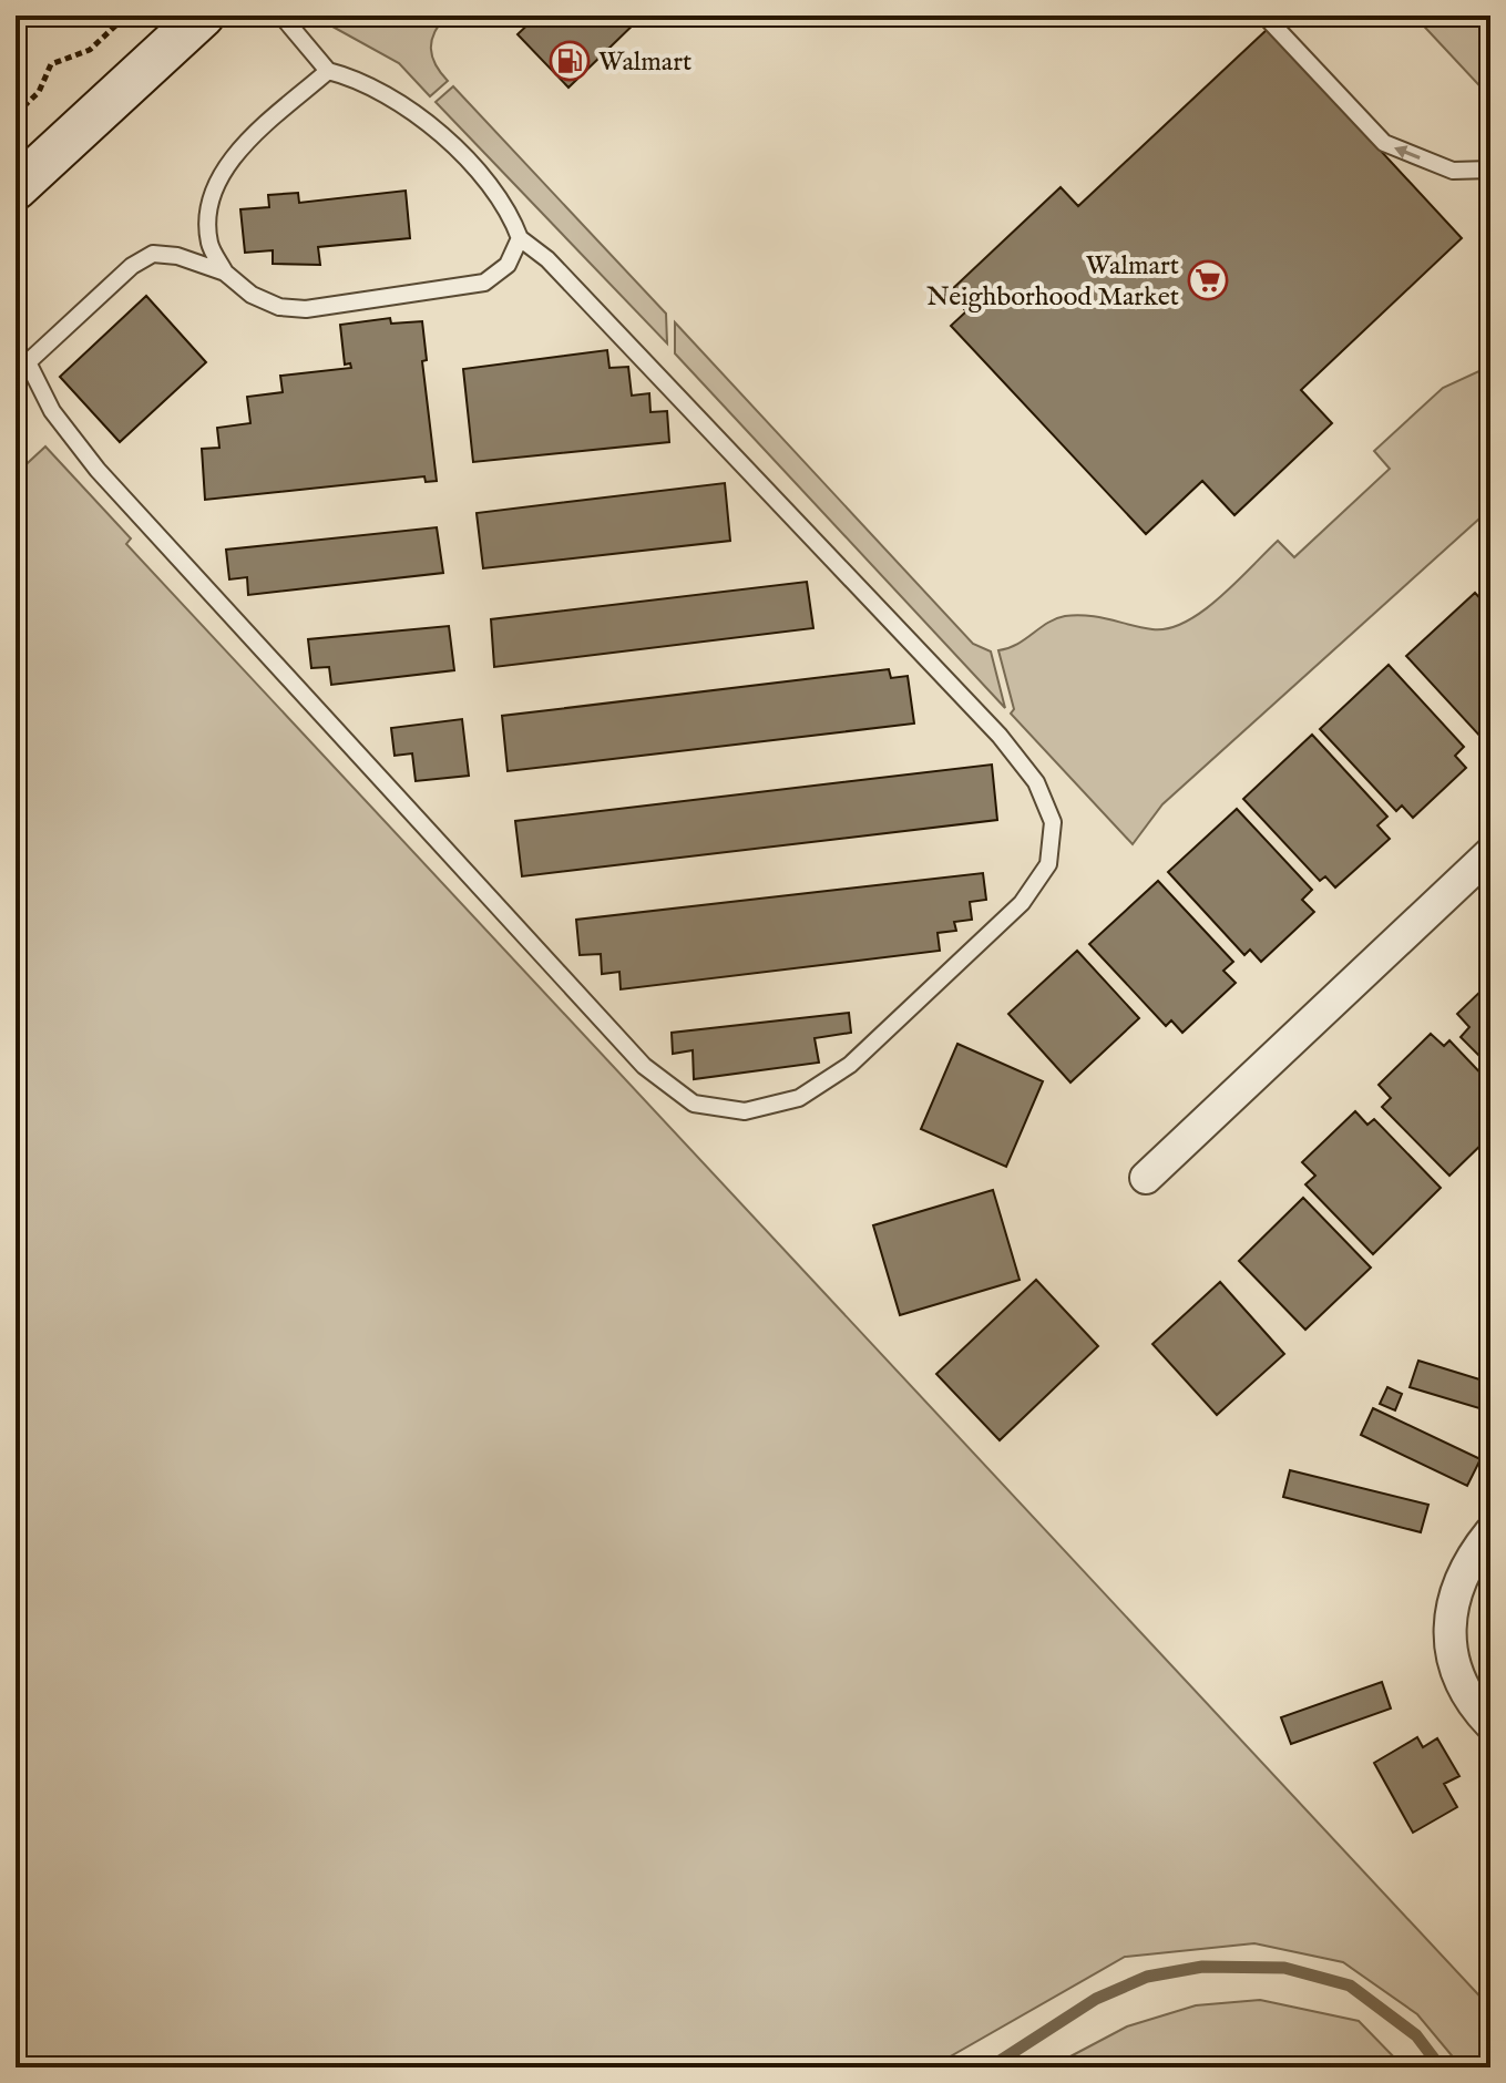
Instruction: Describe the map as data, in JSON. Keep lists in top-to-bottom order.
{
  "places": {
    "fuel station": ["Walmart"],
    "supermarket": ["Walmart Neighborhood Market"]
  }
}
